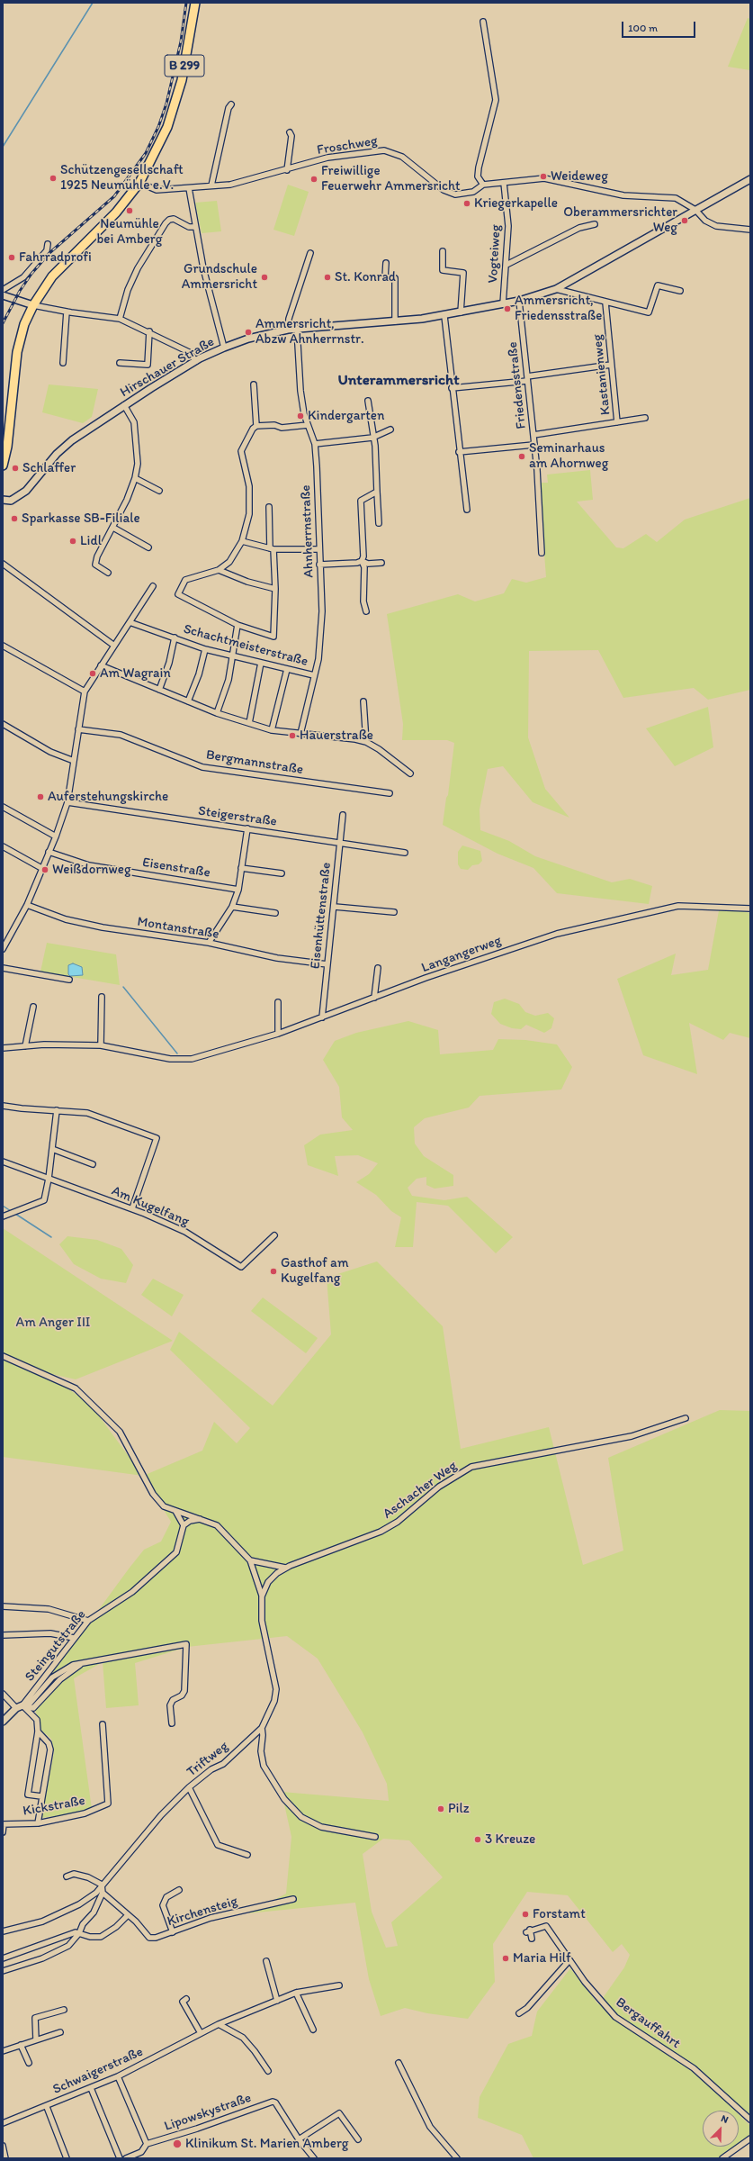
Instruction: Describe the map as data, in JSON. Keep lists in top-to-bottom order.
{
  "streets": {
    "main road": ["B 299"],
    "street": [
      "Froschweg",
      "Vogteiweg",
      "Hirschauer Straße",
      "Kastanienweg",
      "Friedensstraße",
      "Ahnherrnstraße",
      "Schachtmeisterstraße",
      "Bergmannstraße",
      "Steigerstraße",
      "Eisenstraße",
      "Eisenhüttenstraße",
      "Montanstraße",
      "Langangerweg",
      "Am Kugelfang",
      "Aschacher Weg",
      "Steingutstraße",
      "Triftweg",
      "Kickstraße",
      "Kirchensteig",
      "Bergauffahrt",
      "Schwaigerstraße",
      "Lipowskystraße"
    ]
  },
  "crossings": [
    ["B 299", "Froschweg"],
    ["Vogteiweg", "Hirschauer Straße"],
    ["Hirschauer Straße", "Friedensstraße"],
    ["Hirschauer Straße", "Ahnherrnstraße"],
    ["Ahnherrnstraße", "Schachtmeisterstraße"],
    ["Steigerstraße", "Eisenhüttenstraße"],
    ["Eisenhüttenstraße", "Montanstraße"],
    ["Eisenhüttenstraße", "Langangerweg"],
    ["Aschacher Weg", "Triftweg"]
  ],
  "districts": ["Unterammersricht"],
  "parks": ["Am Anger III"],
  "places": [
    "Weideweg",
    "Schützengesellschaft 1925 Neumühle e.V.",
    "Freiwillige Feuerwehr Ammersricht",
    "Kriegerkapelle",
    "Neumühle bei Amberg",
    "Oberammersrichter Weg",
    "Fahrradprofi",
    "Grundschule Ammersricht",
    "St. Konrad",
    "Ammersricht, Friedensstraße",
    "Ammersricht, Abzw Ahnherrnstr.",
    "Kindergarten",
    "Seminarhaus am Ahornweg",
    "Schlaffer",
    "Sparkasse SB-Filiale",
    "Lidl",
    "Am Wagrain",
    "Hauerstraße",
    "Auferstehungskirche",
    "Weißdornweg",
    "Gasthof am Kugelfang",
    "Pilz",
    "3 Kreuze",
    "Forstamt",
    "Maria Hilf",
    "Klinikum St. Marien Amberg"
  ],
  "scale_bar": "100 m",
  "north": "top right"
}
